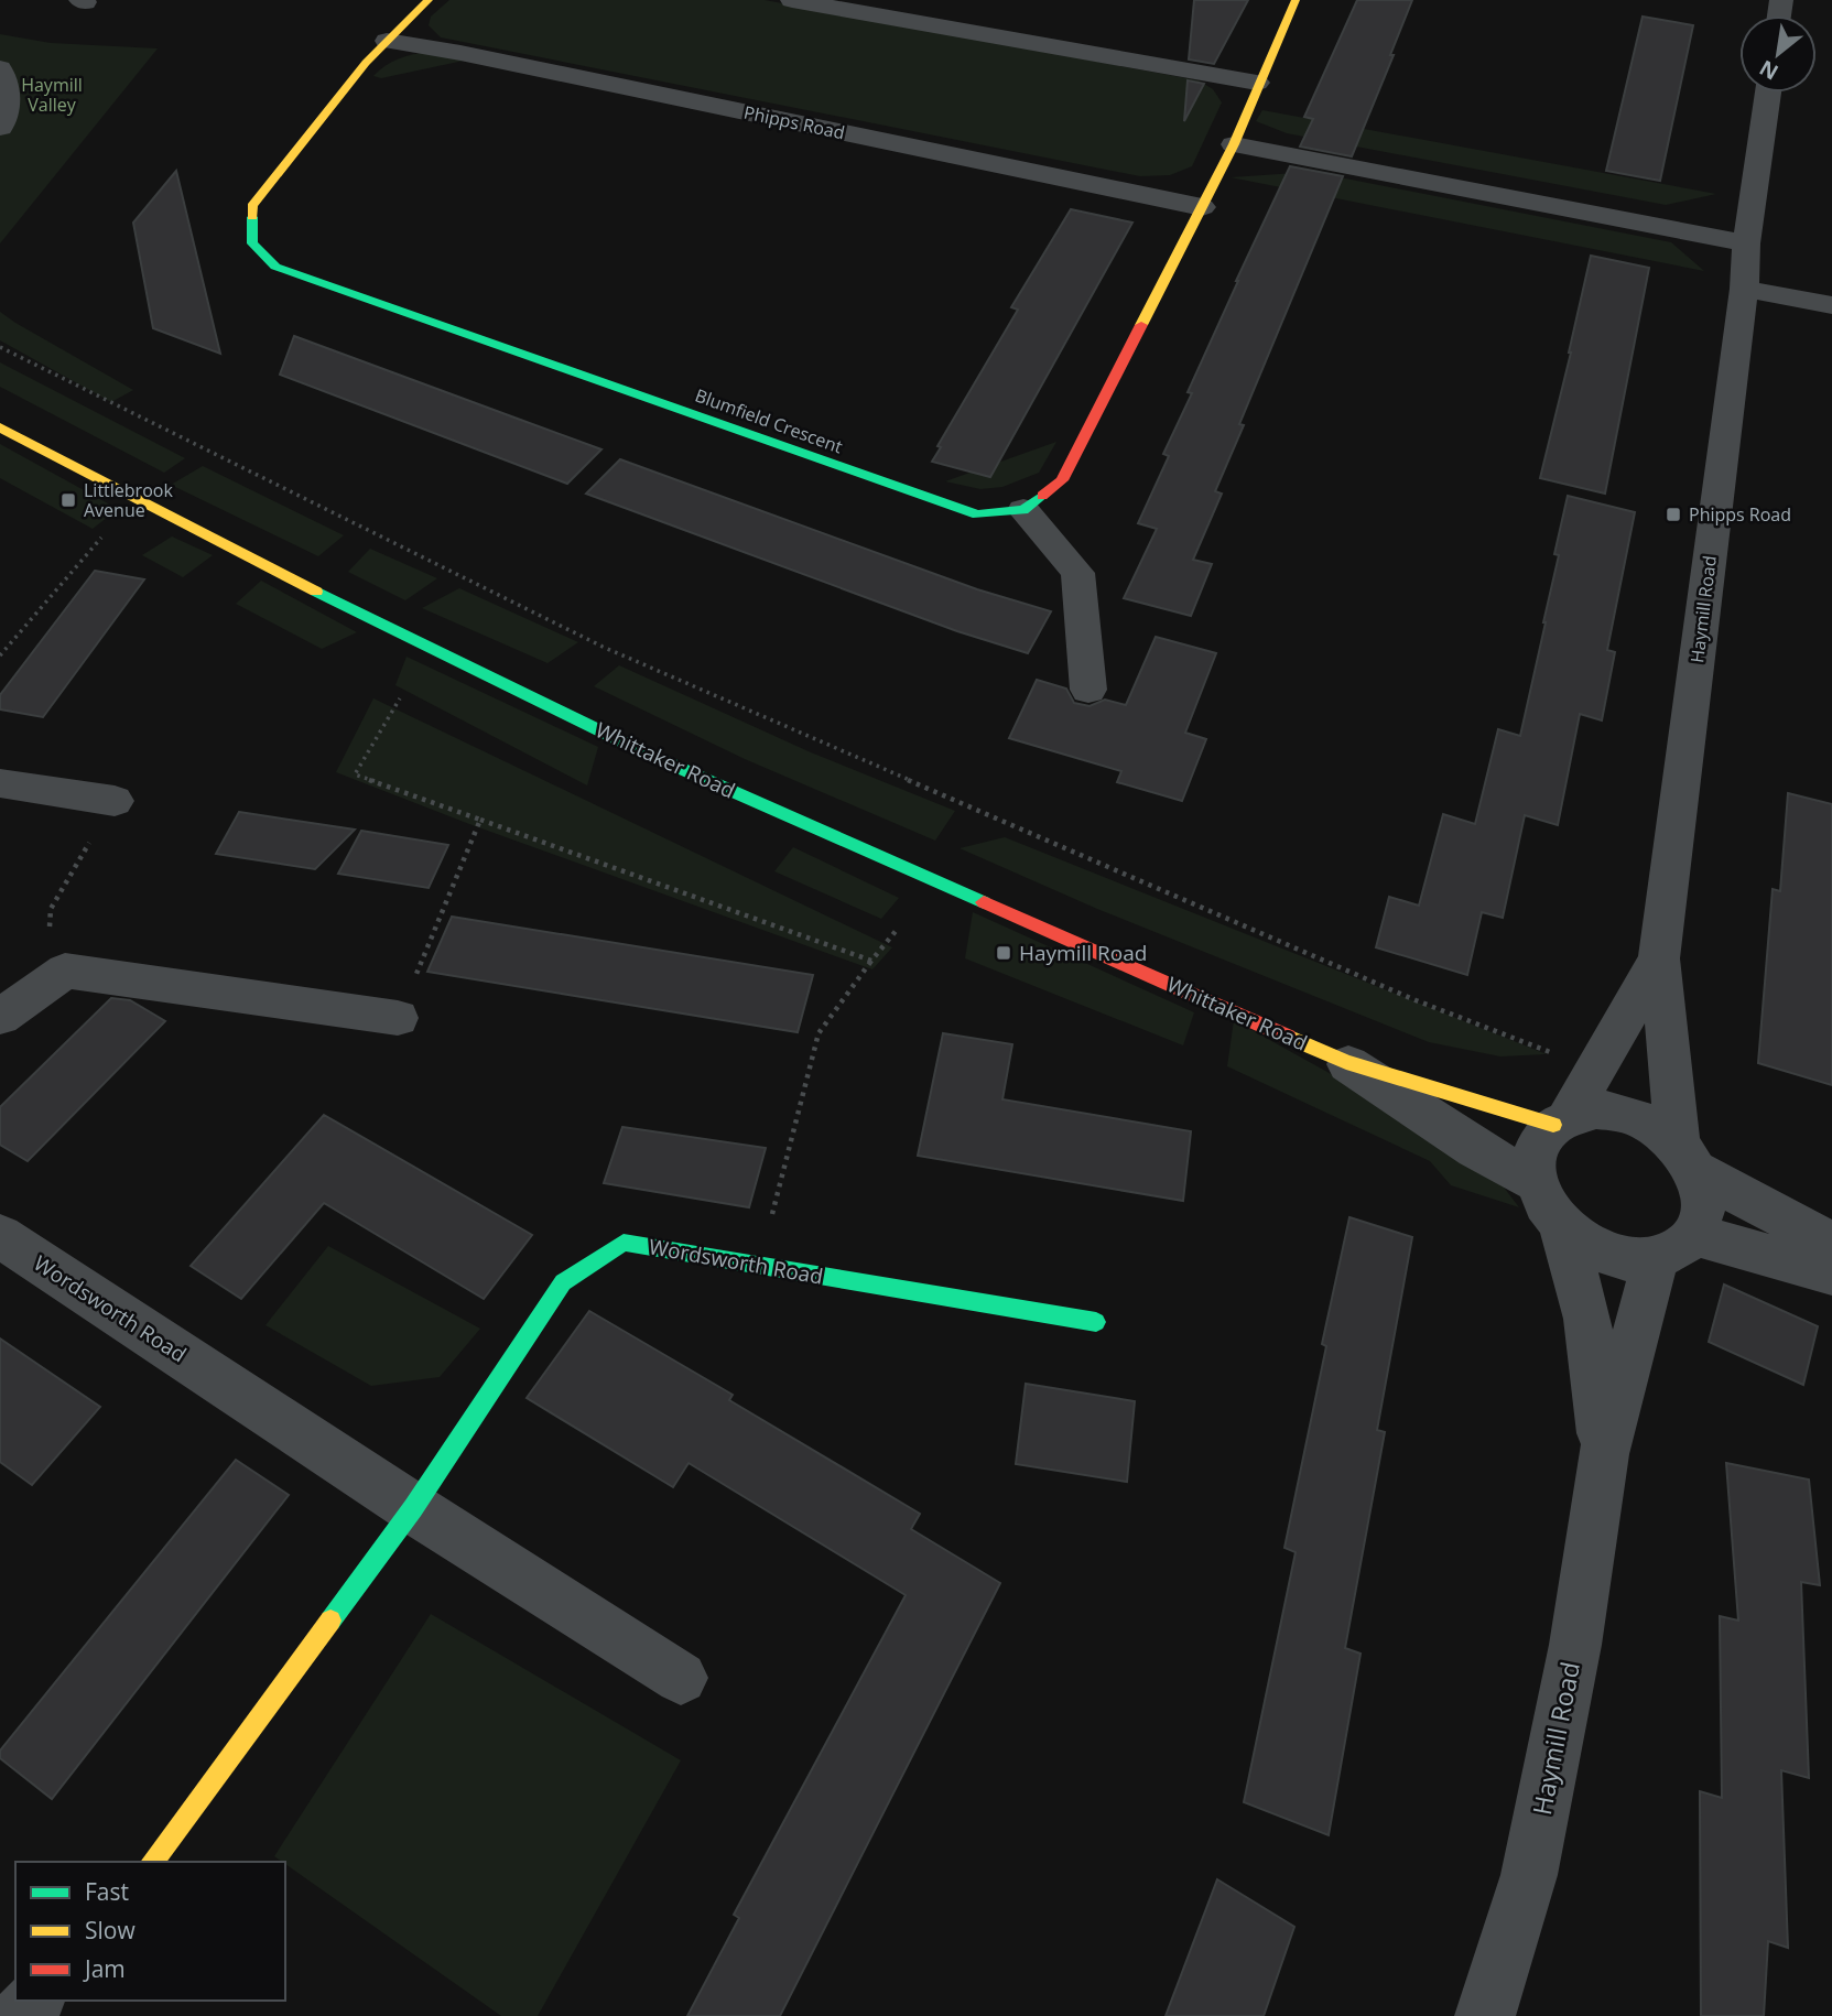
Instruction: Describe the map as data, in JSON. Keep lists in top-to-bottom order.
{
  "streets": {
    "street": [
      "Phipps Road",
      "Blumfield Crescent",
      "Haymill Road",
      "Whittaker Road",
      "Wordsworth Road"
    ]
  },
  "crossings": [
    ["Phipps Road", "Blumfield Crescent"],
    ["Haymill Road", "Whittaker Road"]
  ],
  "parks": ["Haymill Valley"],
  "places": {
    "transit": ["Littlebrook Avenue", "Phipps Road", "Haymill Road"]
  },
  "legend": ["Fast", "Slow", "Jam"],
  "north": "bottom left"
}
